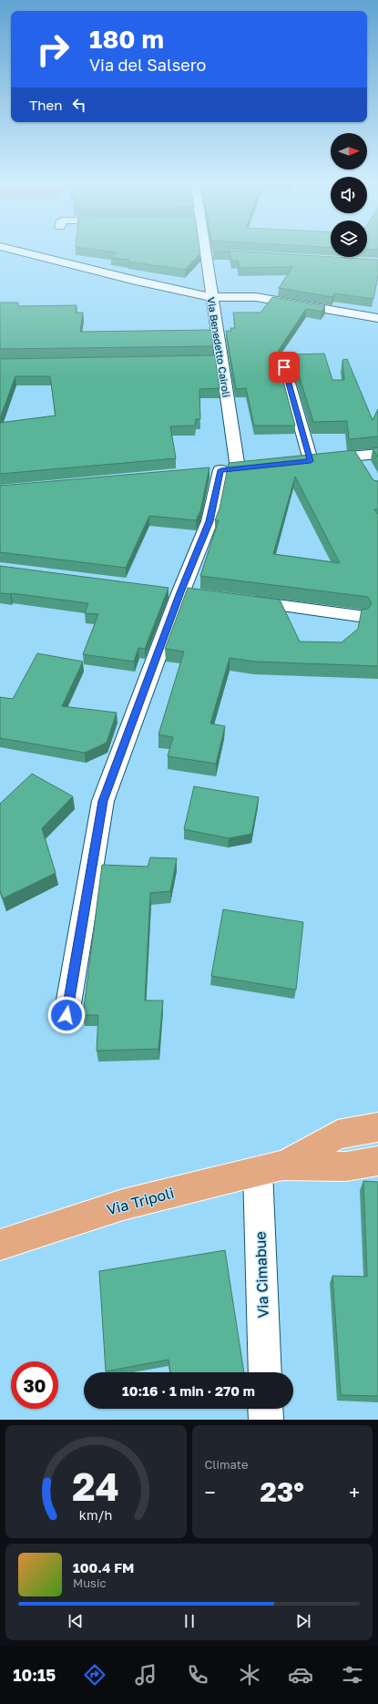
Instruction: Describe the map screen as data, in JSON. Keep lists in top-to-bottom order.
{
  "streets": {
    "main road": ["Via Tripoli"],
    "street": ["Via Benedetto Cairoli", "Via Cimabue"]
  },
  "crossings": [
    ["Via Tripoli", "Via Cimabue"]
  ],
  "north": "right",
  "page": {
    "turn": ["180 m", "Via del Salsero"],
    "then": "Then",
    "limit": "30",
    "trip": "10:16 · 1 min · 270 m",
    "tile": "Climate",
    "heat": ["−", "23°", "+"],
    "song": ["100.4 FM", "Music"],
    "tabs": "10:15",
    "gauge": ["24", "km/h"]
  }
}
